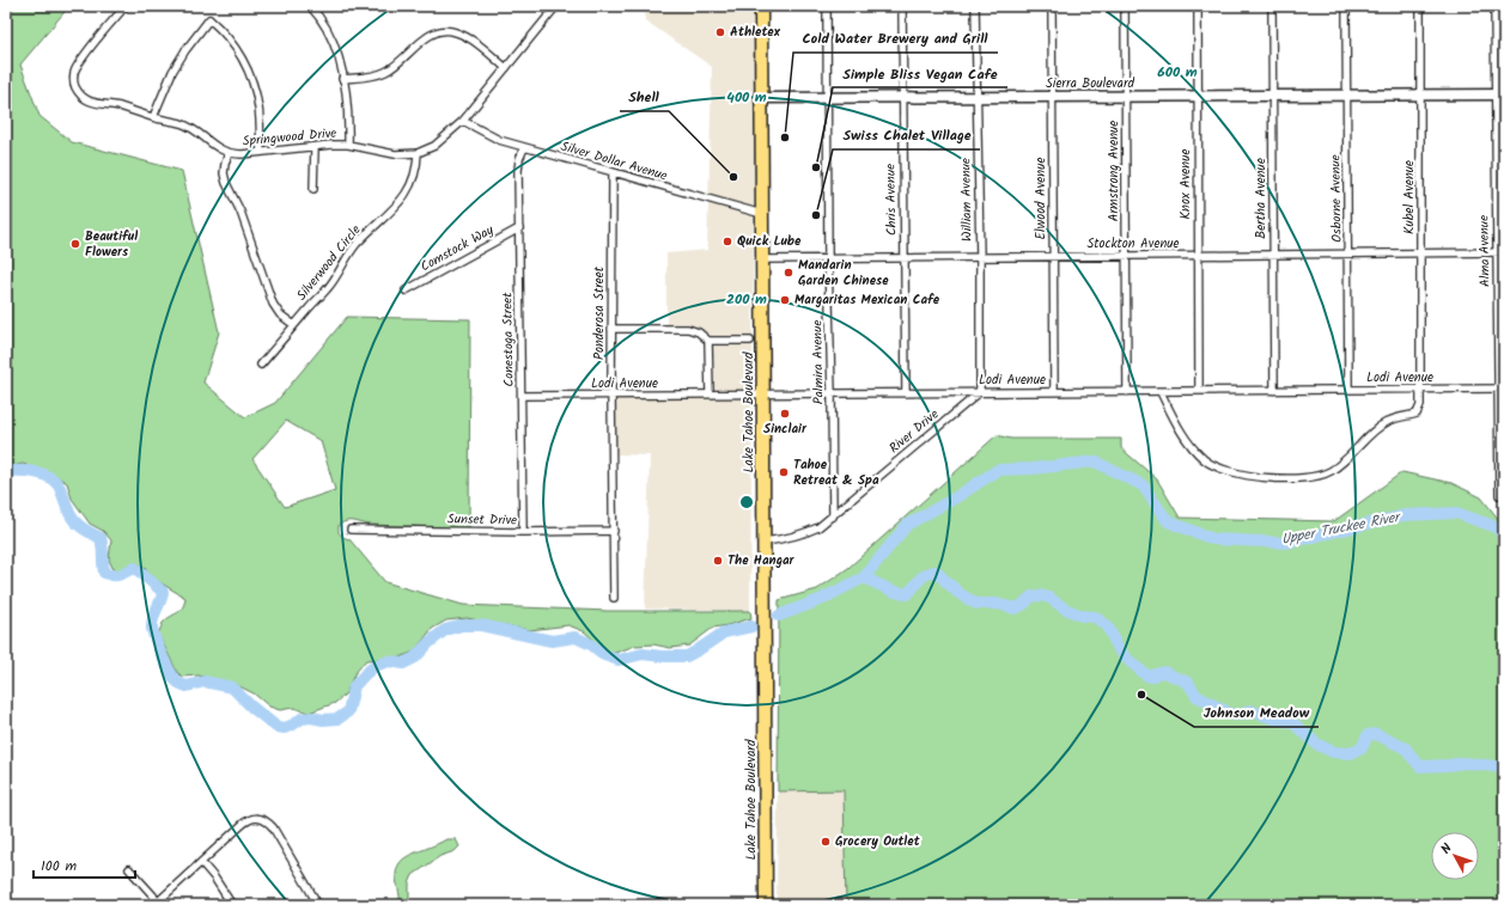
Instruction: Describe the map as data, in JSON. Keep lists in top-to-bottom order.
{
  "streets": {
    "highway": ["Lake Tahoe Boulevard"],
    "street": [
      "Sierra Boulevard",
      "Springwood Drive",
      "Silver Dollar Avenue",
      "Armstrong Avenue",
      "Knox Avenue",
      "Kubel Avenue",
      "Elwood Avenue",
      "Bertha Avenue",
      "Osborne Avenue",
      "Chris Avenue",
      "William Avenue",
      "Stockton Avenue",
      "Comstock Way",
      "Alma Avenue",
      "Silverwood Circle",
      "Ponderosa Street",
      "Conestoga Street",
      "Palmira Avenue",
      "Lodi Avenue",
      "River Drive",
      "Sunset Drive"
    ]
  },
  "crossings": [
    ["Sierra Boulevard", "Armstrong Avenue"],
    ["Sierra Boulevard", "Knox Avenue"],
    ["Sierra Boulevard", "Kubel Avenue"],
    ["Sierra Boulevard", "Elwood Avenue"],
    ["Sierra Boulevard", "Bertha Avenue"],
    ["Sierra Boulevard", "Osborne Avenue"],
    ["Sierra Boulevard", "Chris Avenue"],
    ["Sierra Boulevard", "William Avenue"],
    ["Sierra Boulevard", "Alma Avenue"],
    ["Sierra Boulevard", "Palmira Avenue"],
    ["Sierra Boulevard", "Lake Tahoe Boulevard"],
    ["Springwood Drive", "Silver Dollar Avenue"],
    ["Springwood Drive", "Silverwood Circle"],
    ["Silver Dollar Avenue", "Ponderosa Street"],
    ["Silver Dollar Avenue", "Conestoga Street"],
    ["Silver Dollar Avenue", "Lake Tahoe Boulevard"],
    ["Armstrong Avenue", "Stockton Avenue"],
    ["Armstrong Avenue", "Lodi Avenue"],
    ["Knox Avenue", "Stockton Avenue"],
    ["Knox Avenue", "Lodi Avenue"],
    ["Kubel Avenue", "Stockton Avenue"],
    ["Kubel Avenue", "Lodi Avenue"],
    ["Elwood Avenue", "Stockton Avenue"],
    ["Elwood Avenue", "Lodi Avenue"],
    ["Bertha Avenue", "Stockton Avenue"],
    ["Bertha Avenue", "Lodi Avenue"],
    ["Osborne Avenue", "Stockton Avenue"],
    ["Osborne Avenue", "Lodi Avenue"],
    ["Chris Avenue", "Stockton Avenue"],
    ["Chris Avenue", "Lodi Avenue"],
    ["William Avenue", "Stockton Avenue"],
    ["William Avenue", "Lodi Avenue"],
    ["William Avenue", "River Drive"],
    ["Stockton Avenue", "Alma Avenue"],
    ["Stockton Avenue", "Palmira Avenue"],
    ["Stockton Avenue", "Lake Tahoe Boulevard"],
    ["Comstock Way", "Conestoga Street"],
    ["Alma Avenue", "Lodi Avenue"],
    ["Ponderosa Street", "Lodi Avenue"],
    ["Ponderosa Street", "Sunset Drive"],
    ["Conestoga Street", "Lodi Avenue"],
    ["Conestoga Street", "Sunset Drive"],
    ["Palmira Avenue", "Lodi Avenue"],
    ["Palmira Avenue", "River Drive"],
    ["Lodi Avenue", "Lake Tahoe Boulevard"],
    ["Lodi Avenue", "River Drive"],
    ["Lake Tahoe Boulevard", "River Drive"]
  ],
  "water": ["Upper Truckee River"],
  "places": [
    "Athletex",
    "Cold Water Brewery and Grill",
    "Simple Bliss Vegan Cafe",
    "Shell",
    "Swiss Chalet Village",
    "Quick Lube",
    "Beautiful Flowers",
    "Mandarin Garden Chinese",
    "Margaritas Mexican Cafe",
    "Sinclair",
    "Tahoe Retreat & Spa",
    "The Hangar",
    "Johnson Meadow",
    "Grocery Outlet"
  ],
  "scale_bar": "100 m",
  "north": "top left",
  "rings": ["600 m", "400 m", "200 m"]
}
